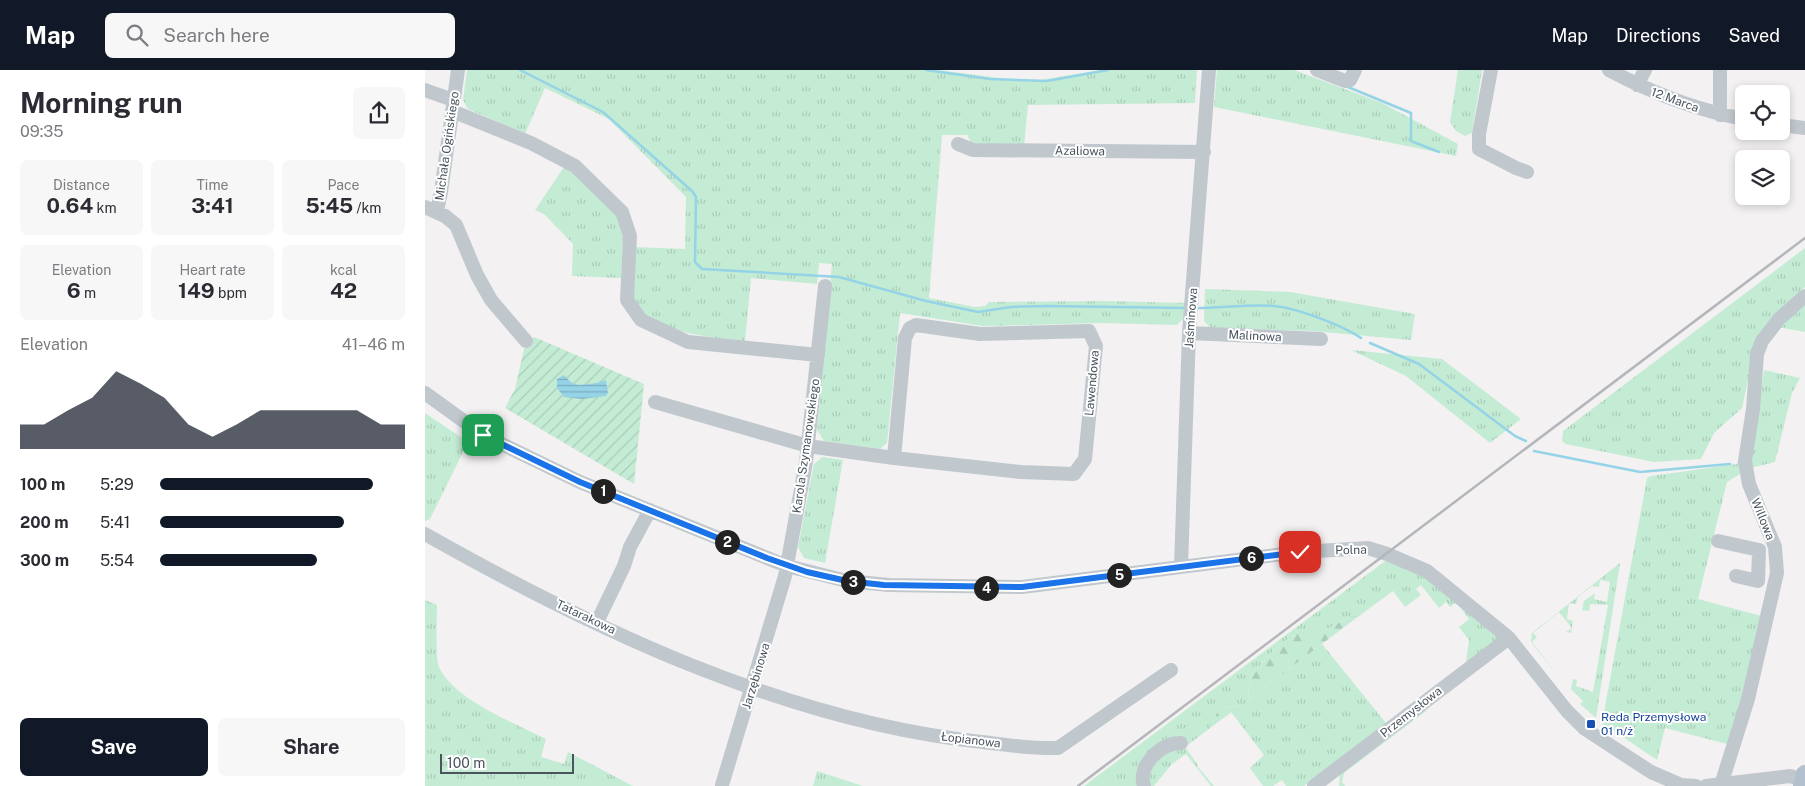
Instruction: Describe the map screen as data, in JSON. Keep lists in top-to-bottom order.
{
  "streets": {
    "street": [
      "12 Marca",
      "Michała Ogińskiego",
      "Azaliowa",
      "Jaśminowa",
      "Malinowa",
      "Lawendowa",
      "Karola Szymanowskiego",
      "Willowa",
      "Polna",
      "Tatarakowa",
      "Jarzębinowa",
      "Przemysłowa",
      "Łopianowa"
    ]
  },
  "crossings": [
    ["Azaliowa", "Jaśminowa"],
    ["Jaśminowa", "Malinowa"],
    ["Jaśminowa", "Polna"],
    ["Lawendowa", "Karola Szymanowskiego"],
    ["Karola Szymanowskiego", "Polna"],
    ["Karola Szymanowskiego", "Jarzębinowa"],
    ["Polna", "Jarzębinowa"],
    ["Polna", "Przemysłowa"],
    ["Tatarakowa", "Jarzębinowa"],
    ["Tatarakowa", "Łopianowa"],
    ["Jarzębinowa", "Łopianowa"]
  ],
  "places": {
    "transit": ["Reda Przemysłowa 01 n/ż"]
  },
  "scale_bar": "100 m",
  "page": {
    "header": "Map",
    "search": "Search here",
    "nav": ["Map", "Directions", "Saved"],
    "heading": ["Morning run", "09:35"],
    "stats": [
      ["Distance", "0.64 km"],
      ["Time", "3:41"],
      ["Pace", "5:45 /km"],
      ["Elevation", "6 m"],
      ["Heart rate", "149 bpm"],
      ["kcal", "42"]
    ],
    "chart": ["Elevation", "41–46 m"],
    "list": [
      {
        "name": "100 m",
        "note": "5:29"
      },
      {
        "name": "200 m",
        "note": "5:41"
      },
      {
        "name": "300 m",
        "note": "5:54"
      }
    ],
    "pins": [
      "1",
      "2",
      "6",
      "5",
      "3",
      "4"
    ],
    "buttons": ["Save", "Share"],
    "scale": "100 m"
  }
}
